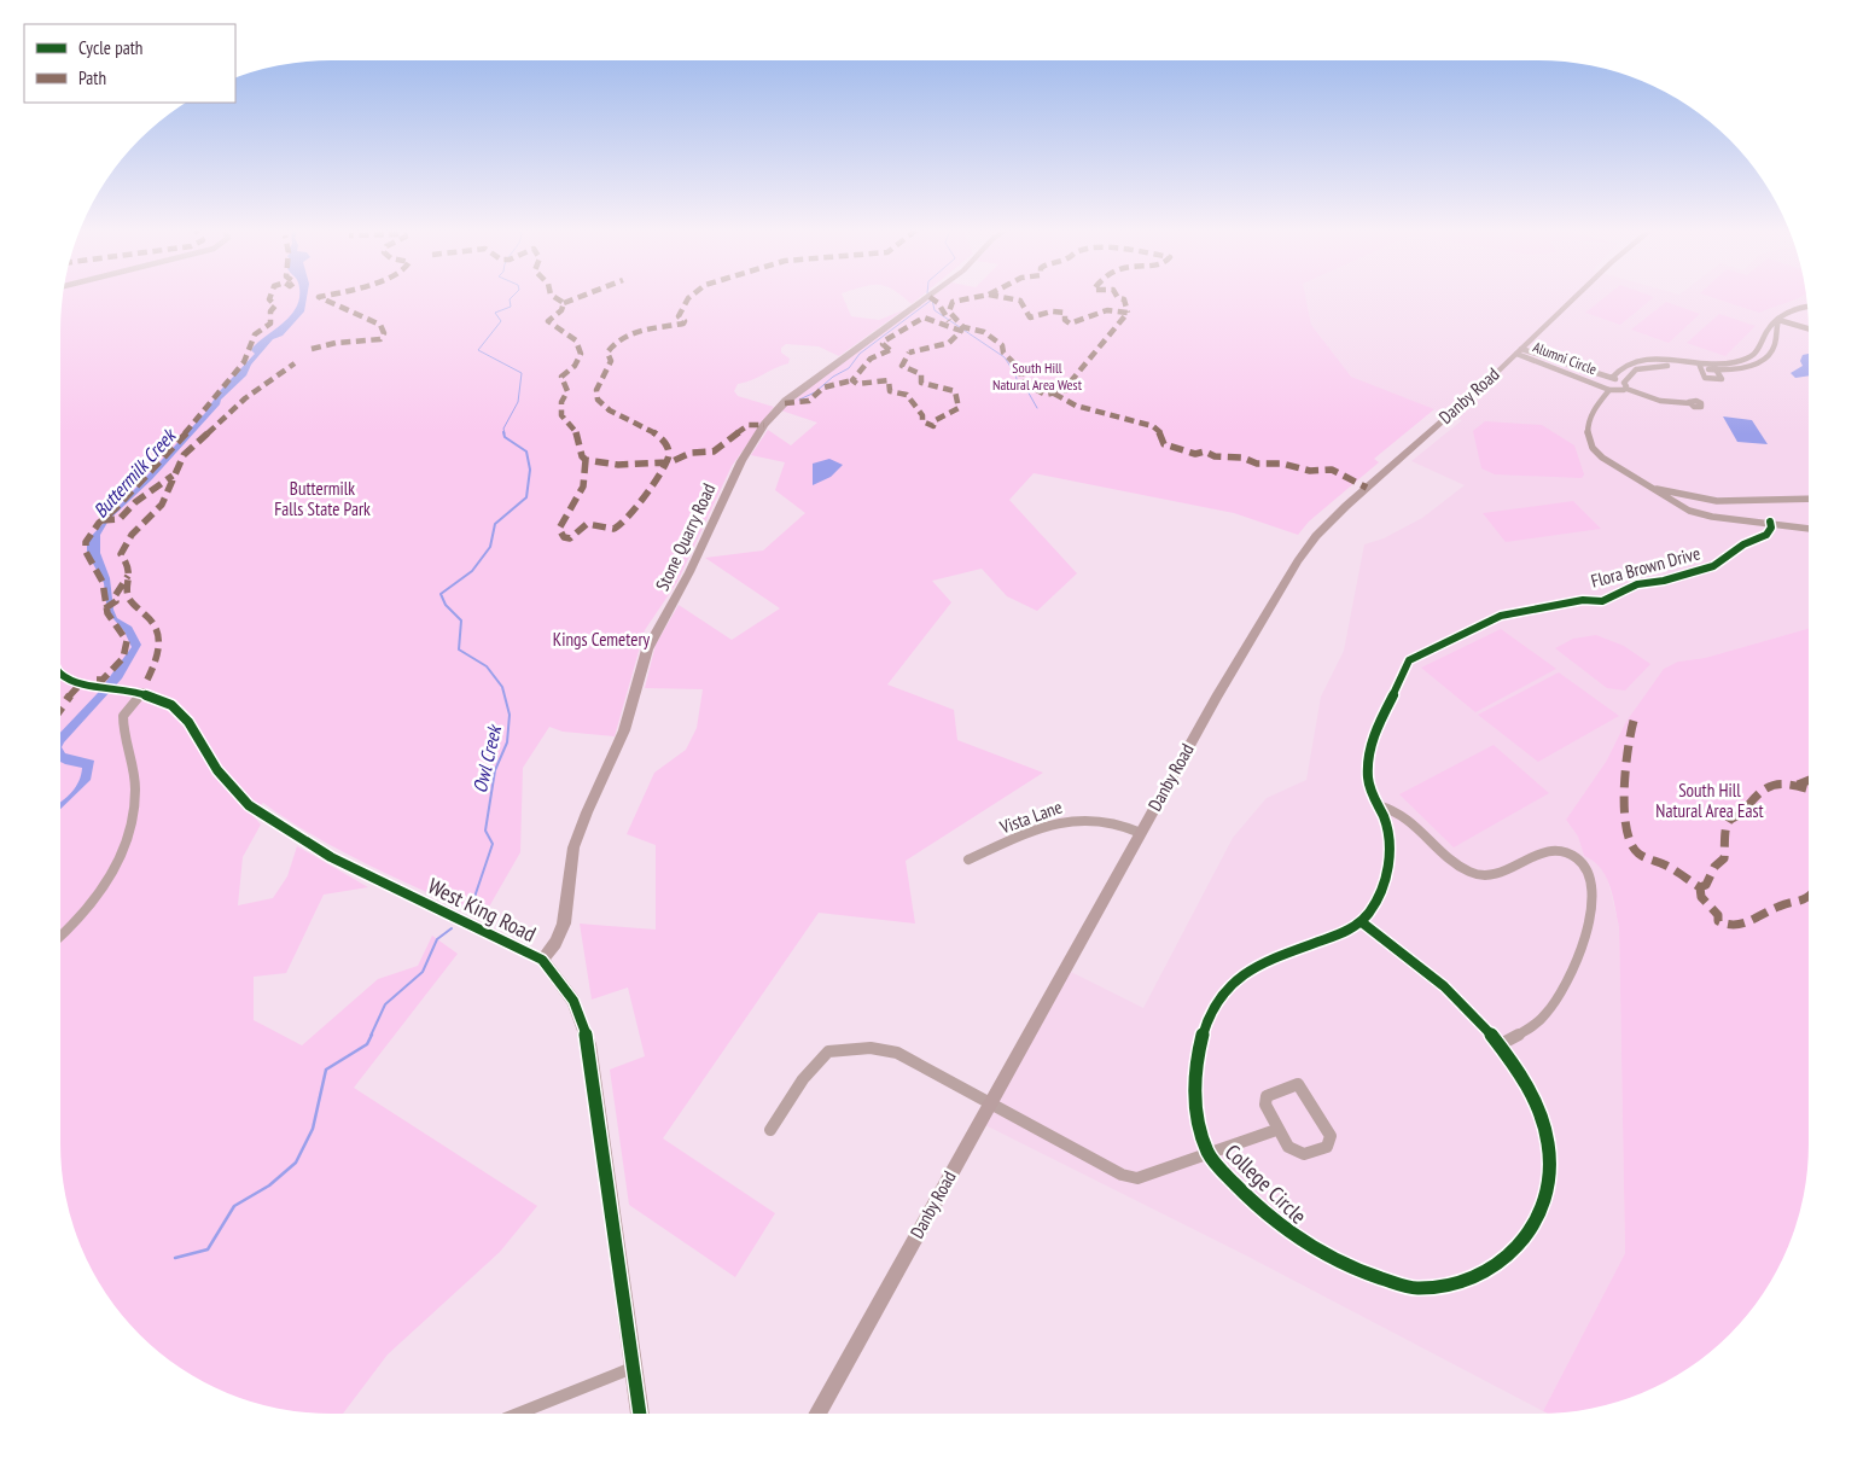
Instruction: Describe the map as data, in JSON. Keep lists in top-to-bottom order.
{
  "streets": {
    "main road": ["Danby Road", "Stone Quarry Road", "West King Road"],
    "street": [
      "Alumni Circle",
      "Flora Brown Drive",
      "Vista Lane",
      "College Circle"
    ]
  },
  "crossings": [
    ["Alumni Circle", "Danby Road"],
    ["Danby Road", "Vista Lane"],
    ["Stone Quarry Road", "West King Road"]
  ],
  "water": ["Buttermilk Creek", "Owl Creek"],
  "parks": [
    "South Hill Natural Area West",
    "Buttermilk Falls State Park",
    "Kings Cemetery",
    "South Hill Natural Area East"
  ],
  "legend": ["Cycle path", "Path"]
}
